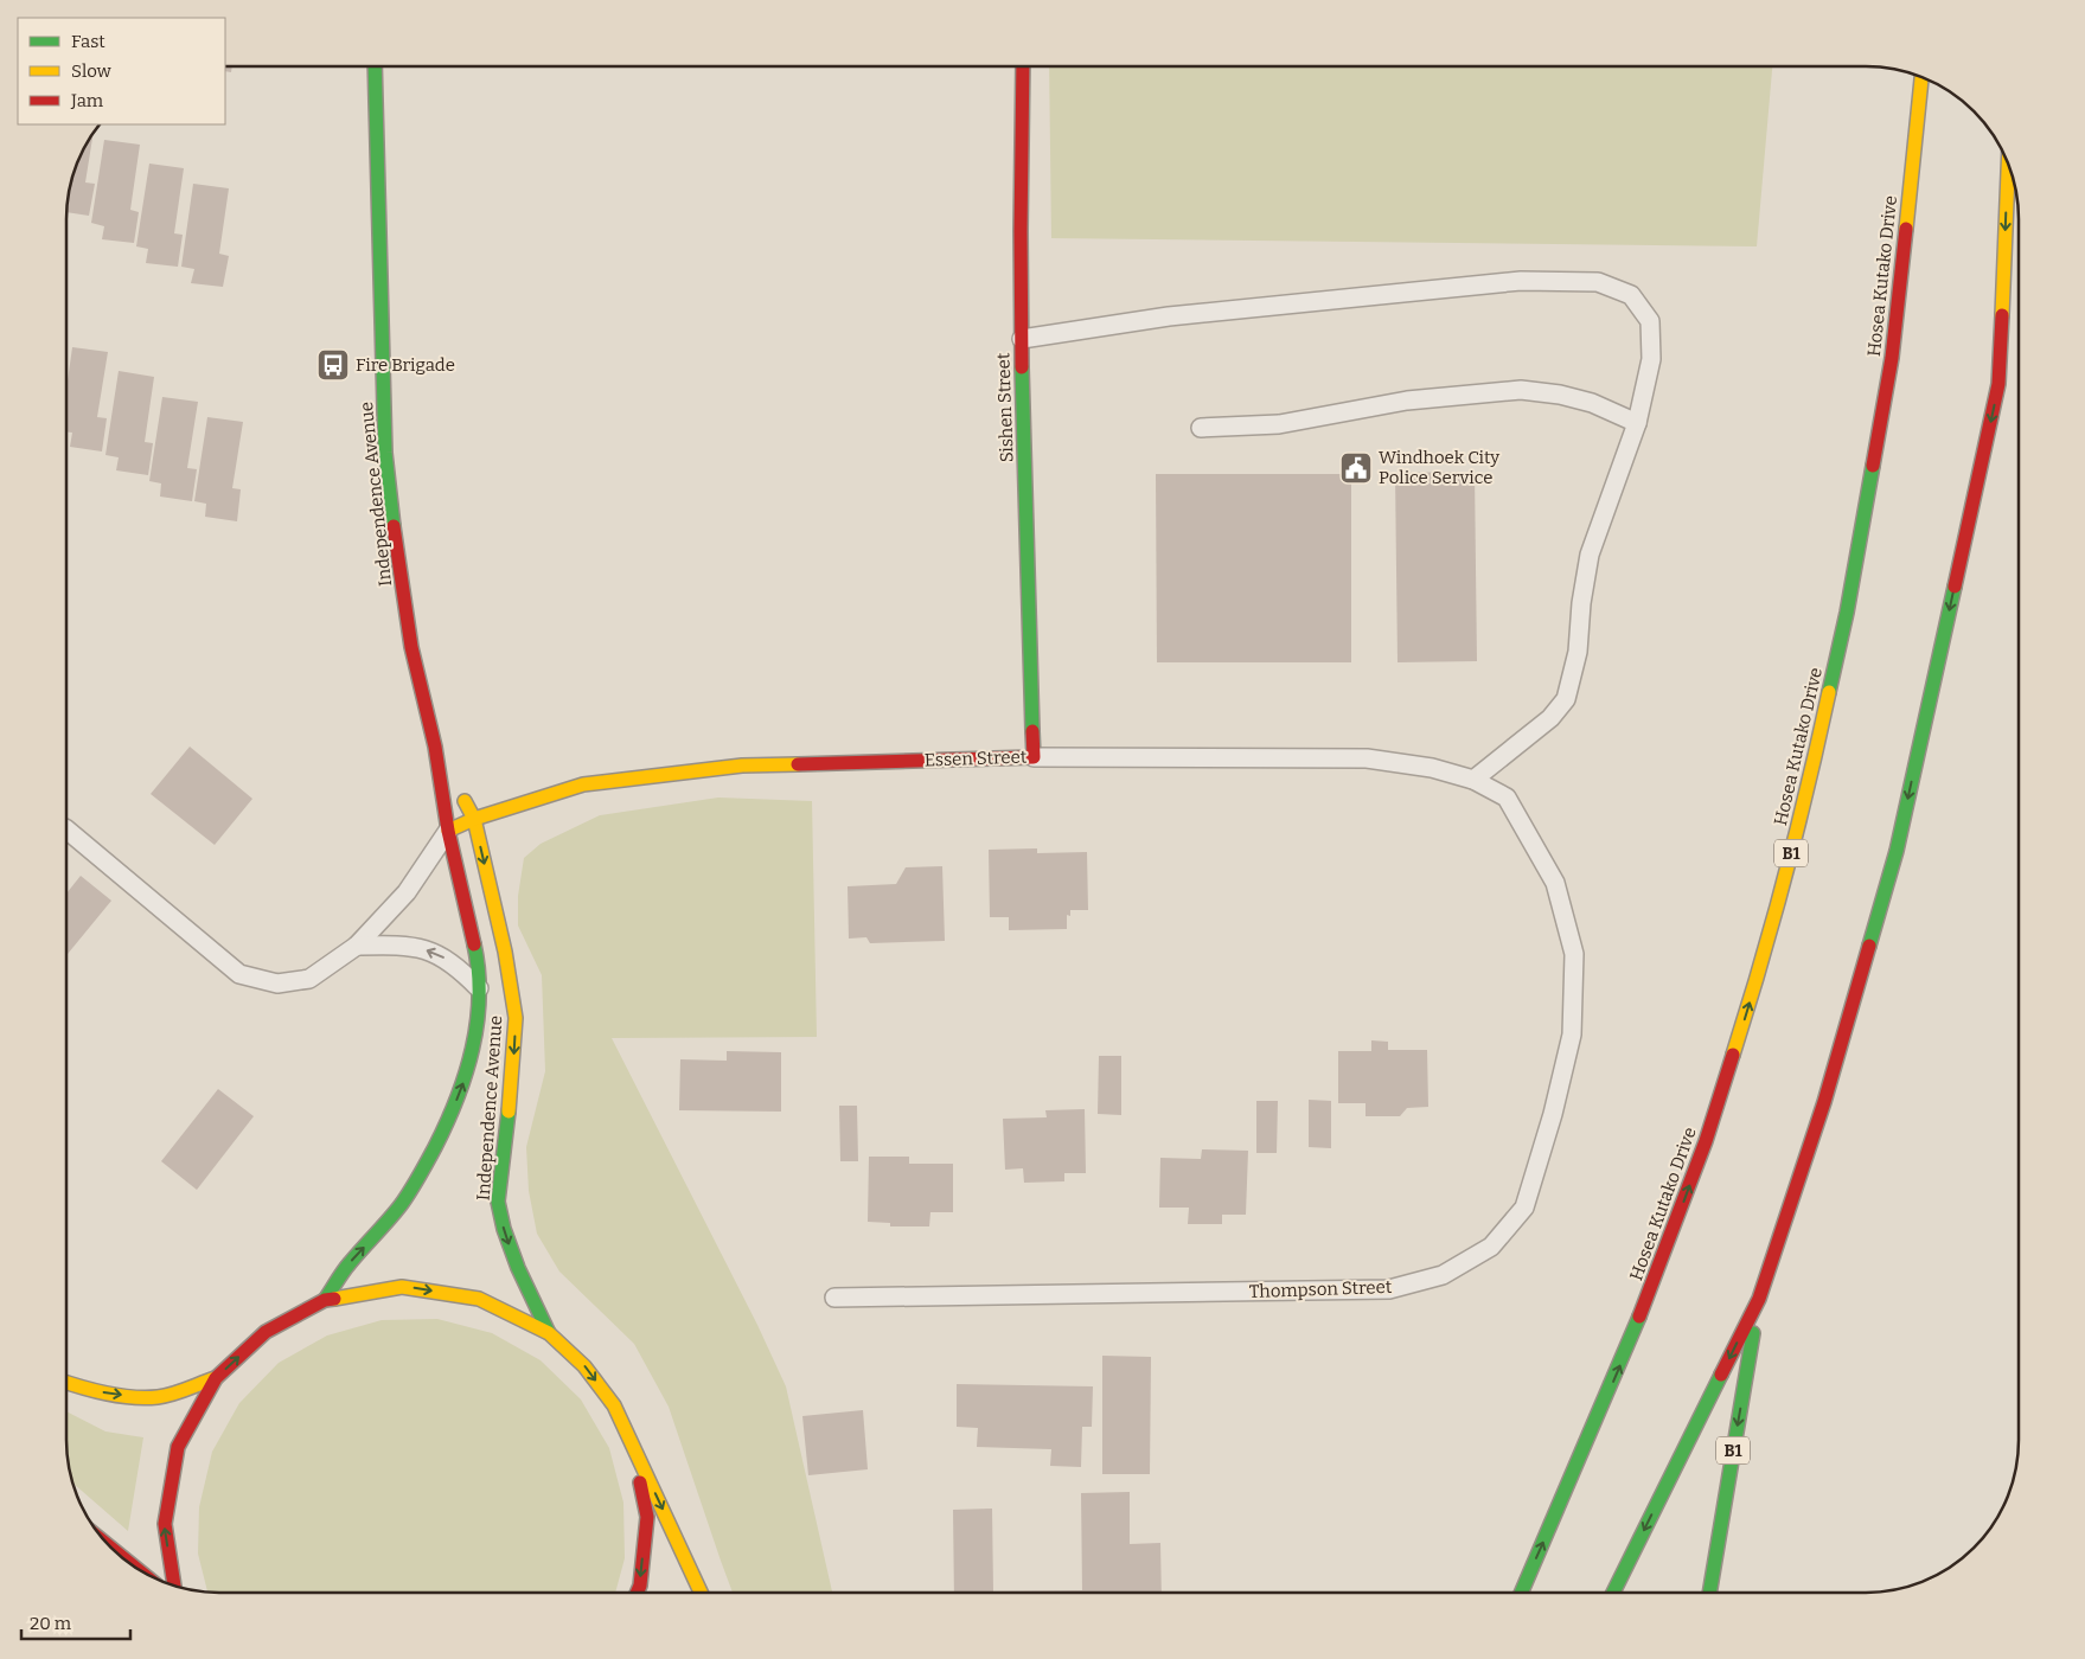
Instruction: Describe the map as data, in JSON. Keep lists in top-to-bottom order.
{
  "streets": {
    "main road": [
      "Hosea Kutako Drive",
      "Sishen Street",
      "Independence Avenue",
      "Essen Street",
      "B1"
    ],
    "lane": ["Thompson Street"]
  },
  "crossings": [
    ["Sishen Street", "Essen Street"],
    ["Independence Avenue", "Essen Street"],
    ["Essen Street", "Thompson Street"]
  ],
  "places": {
    "bus stop": ["Fire Brigade"],
    "public building": ["Windhoek City Police Service"]
  },
  "legend": ["Fast", "Slow", "Jam"],
  "scale_bar": "20 m"
}
